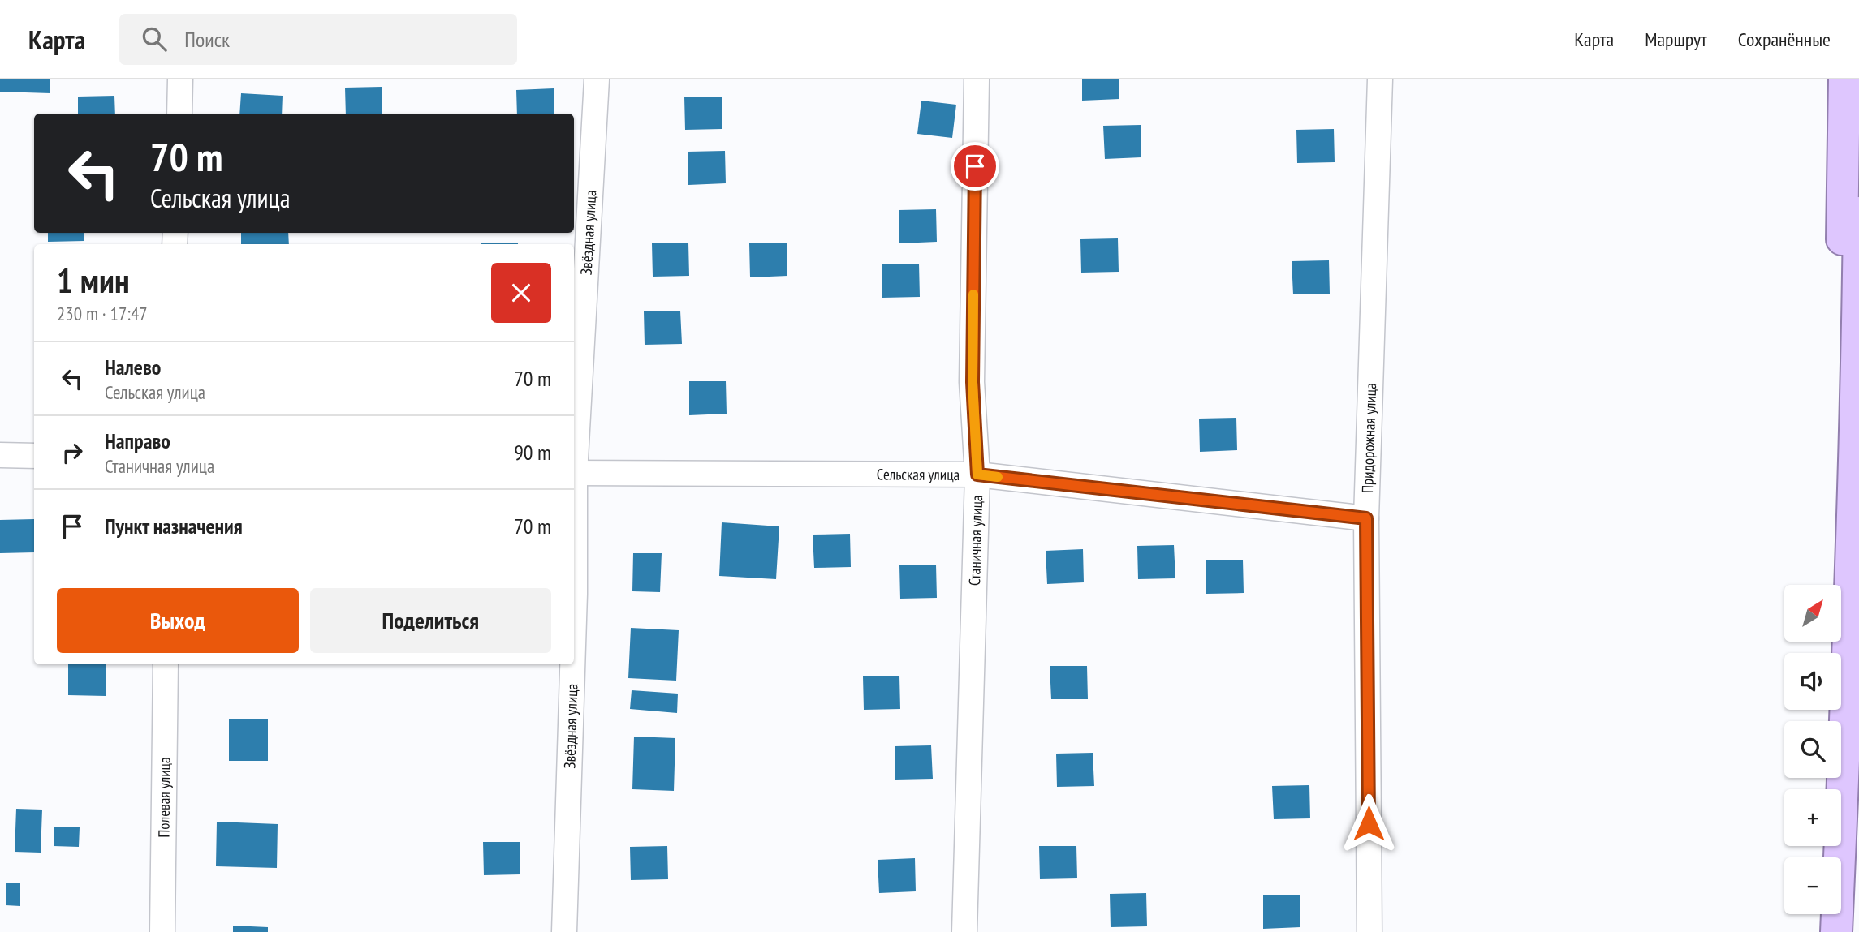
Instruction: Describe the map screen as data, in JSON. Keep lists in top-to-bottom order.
{
  "streets": {
    "street": [
      "Звёздная улица",
      "Придорожная улица",
      "Сельская улица",
      "Станичная улица",
      "Полевая улица"
    ]
  },
  "crossings": [
    ["Придорожная улица", "Сельская улица"],
    ["Сельская улица", "Станичная улица"]
  ],
  "north": "top right",
  "page": {
    "header": "Карта",
    "search": "Поиск",
    "nav": ["Карта", "Маршрут", "Сохранённые"],
    "turn": ["70 m", "Сельская улица"],
    "heading": ["1 мин", "230 m · 17:47"],
    "list": [
      {
        "name": "Налево",
        "note": "Сельская улица",
        "value": "70 m"
      },
      {
        "name": "Направо",
        "note": "Станичная улица",
        "value": "90 m"
      },
      {
        "name": "Пункт назначения",
        "value": "70 m"
      }
    ],
    "buttons": ["Выход", "Поделиться"],
    "map_buttons": ["+", "−"]
  }
}
